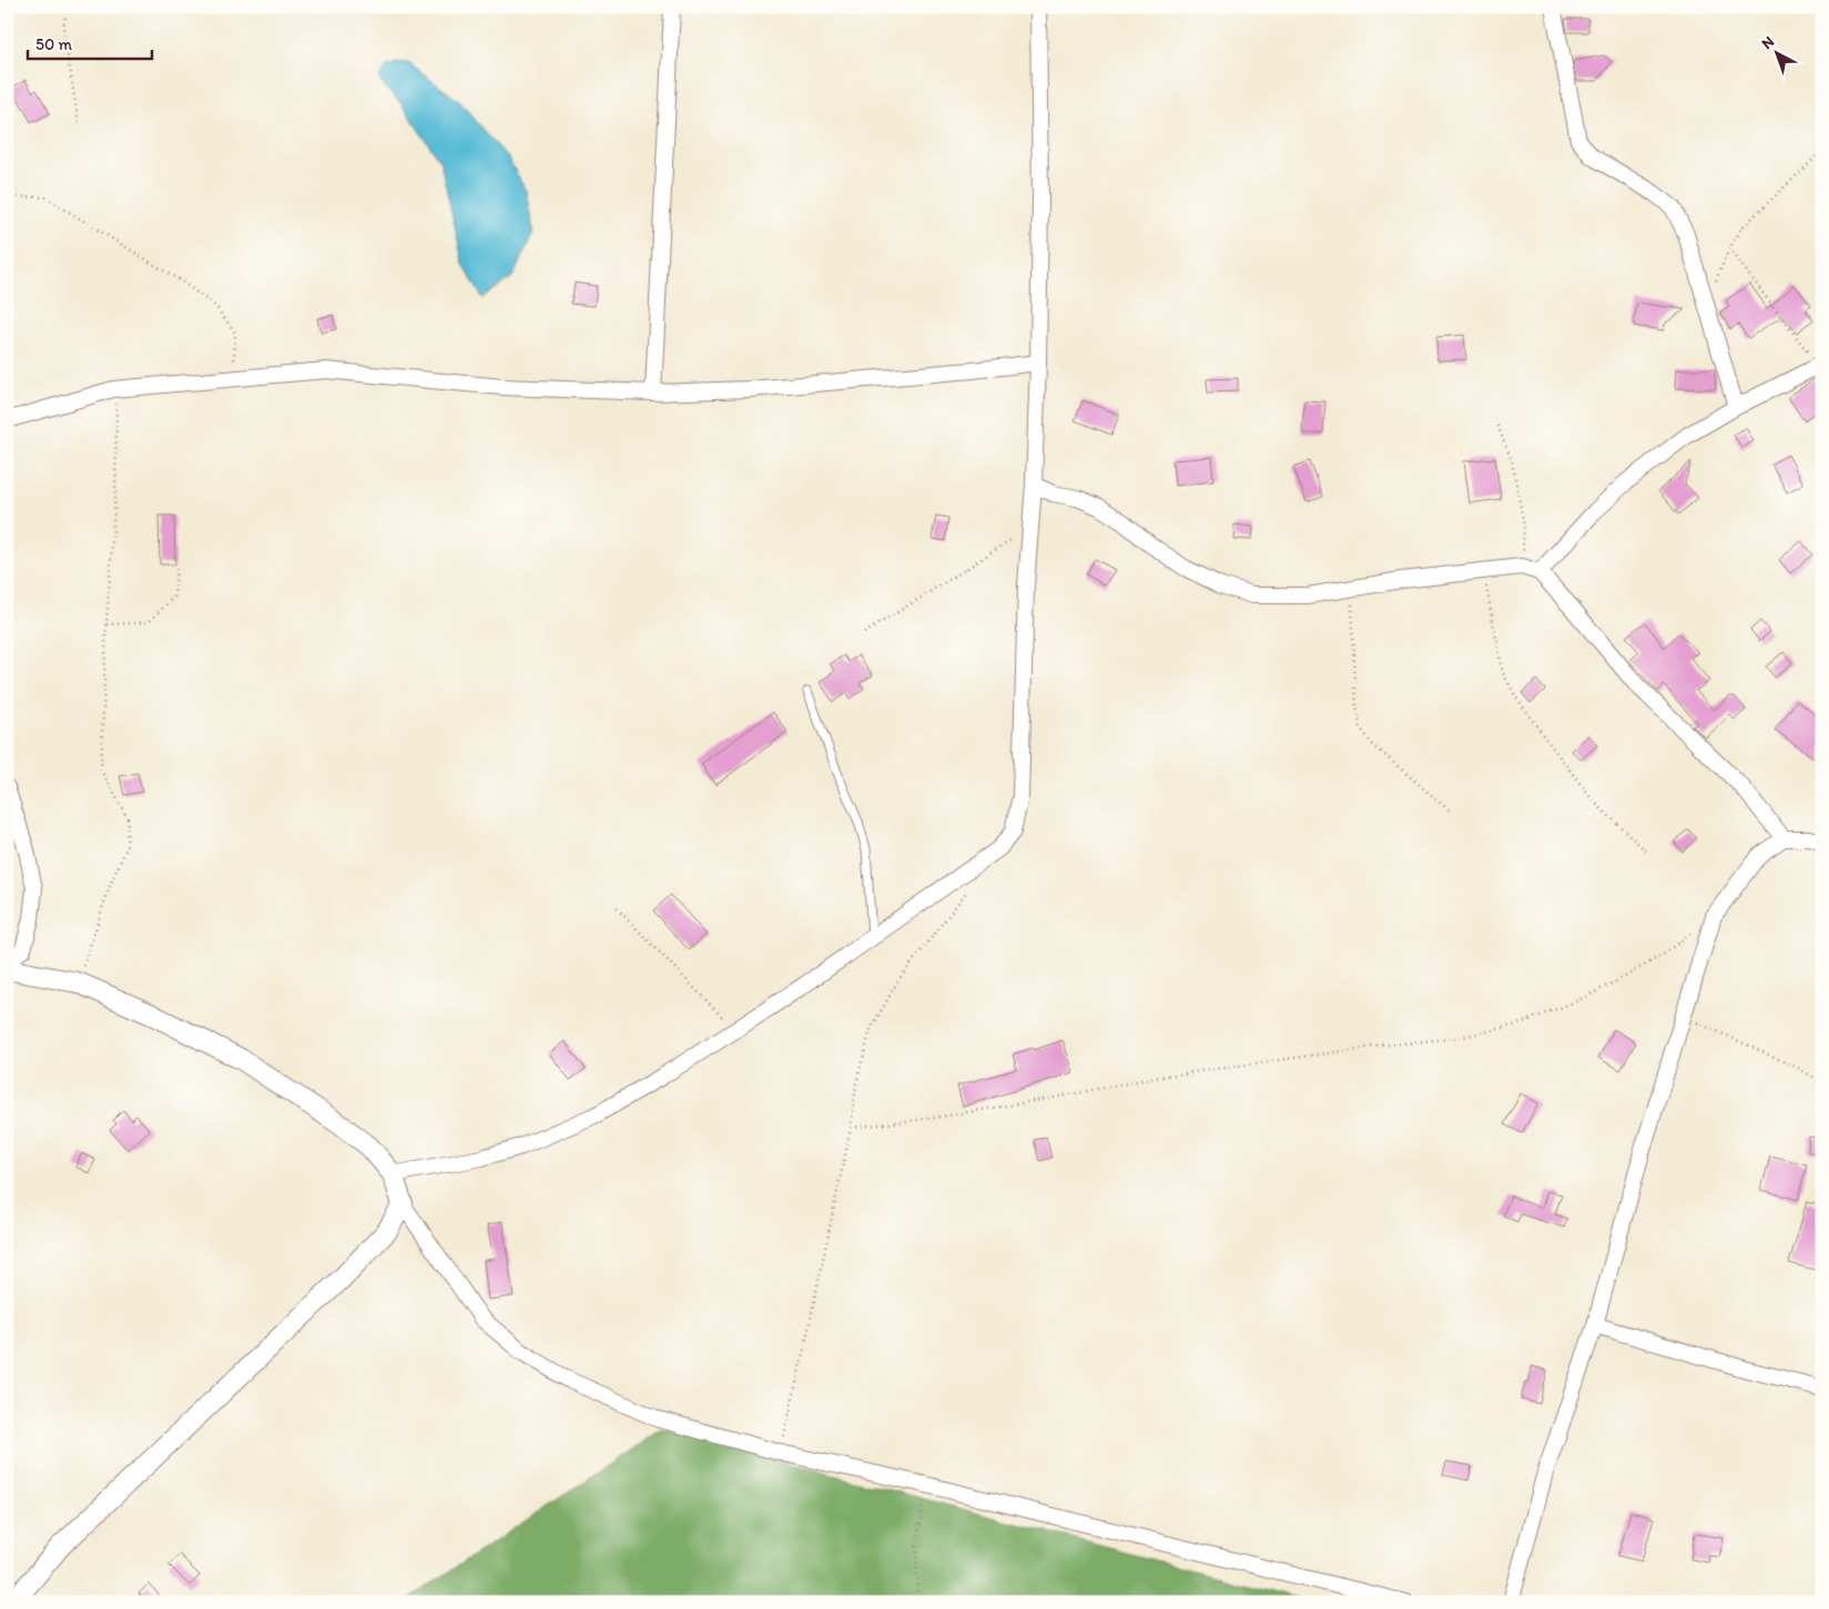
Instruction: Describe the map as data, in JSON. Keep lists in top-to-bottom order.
{
  "scale_bar": "50 m",
  "north": "top left"
}
